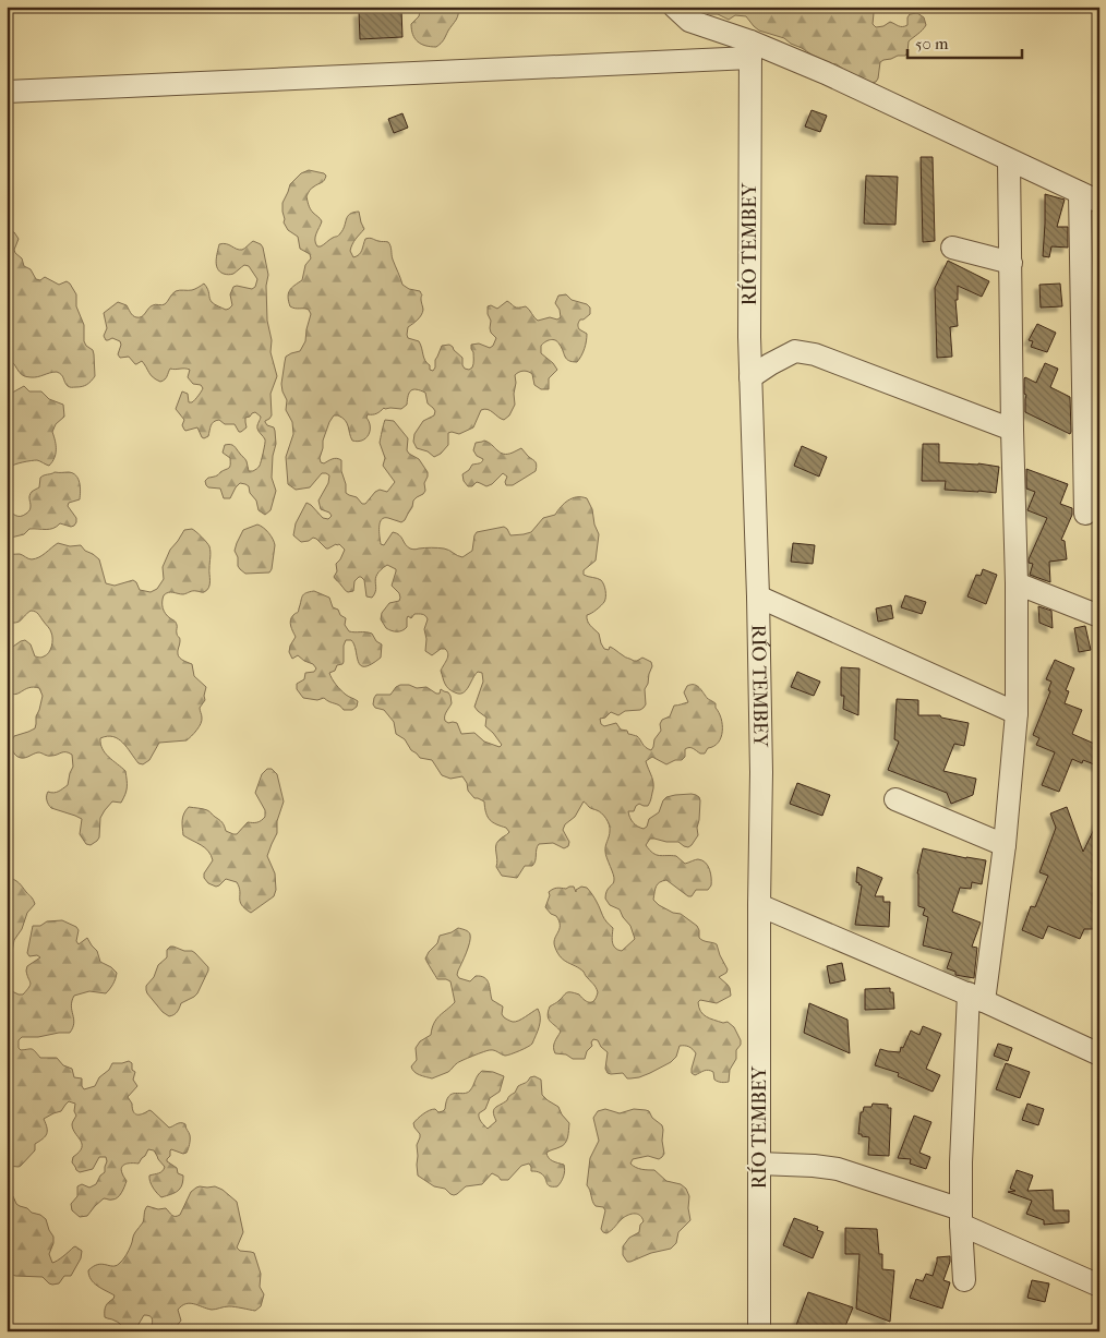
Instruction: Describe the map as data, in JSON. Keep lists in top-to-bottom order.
{
  "streets": {
    "street": ["RÍO TEMBEY"]
  },
  "scale_bar": "50 m"
}
